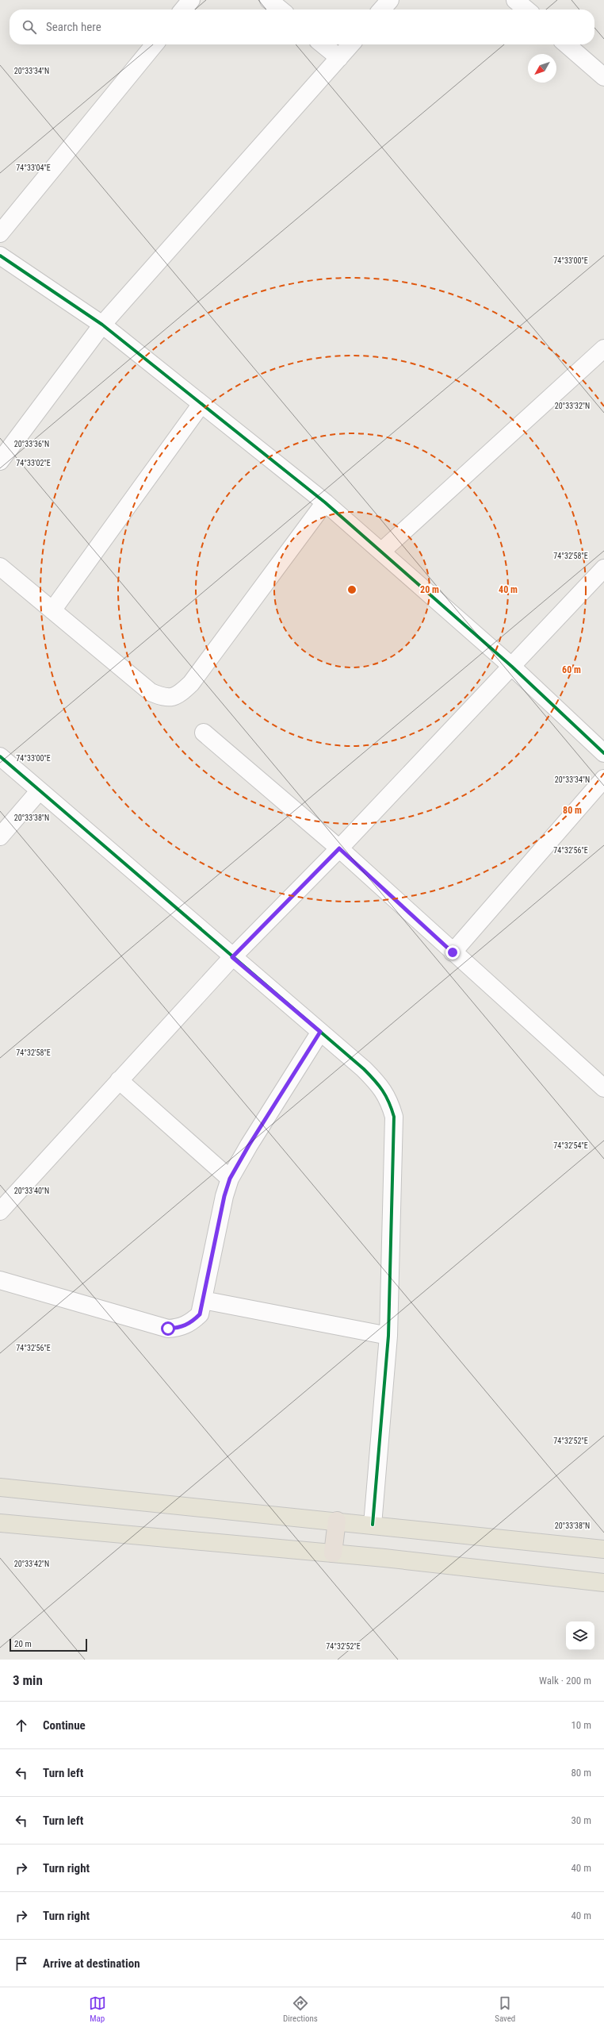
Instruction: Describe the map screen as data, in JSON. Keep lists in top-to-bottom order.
{
  "scale_bar": "20 m",
  "north": "bottom left",
  "page": {
    "search": "Search here",
    "scale": "20 m",
    "heading": ["3 min", "Walk · 200 m"],
    "list": [
      ["Continue", "10 m"],
      ["Turn left", "80 m"],
      ["Turn left", "30 m"],
      ["Turn right", "40 m"],
      ["Turn right", "40 m"],
      "Arrive at destination"
    ],
    "nav": ["Map", "Directions", "Saved"]
  },
  "coordinates": [
    "20°33'34\"N",
    "74°33'04\"E",
    "74°33'00\"E",
    "20°33'32\"N",
    "20°33'36\"N",
    "74°33'02\"E",
    "74°32'58\"E",
    "20°33'38\"N",
    "74°32'56\"E",
    "74°32'54\"E",
    "20°33'40\"N",
    "74°32'52\"E",
    "20°33'42\"N"
  ],
  "rings": [
    "20 m",
    "40 m",
    "60 m",
    "80 m"
  ]
}
